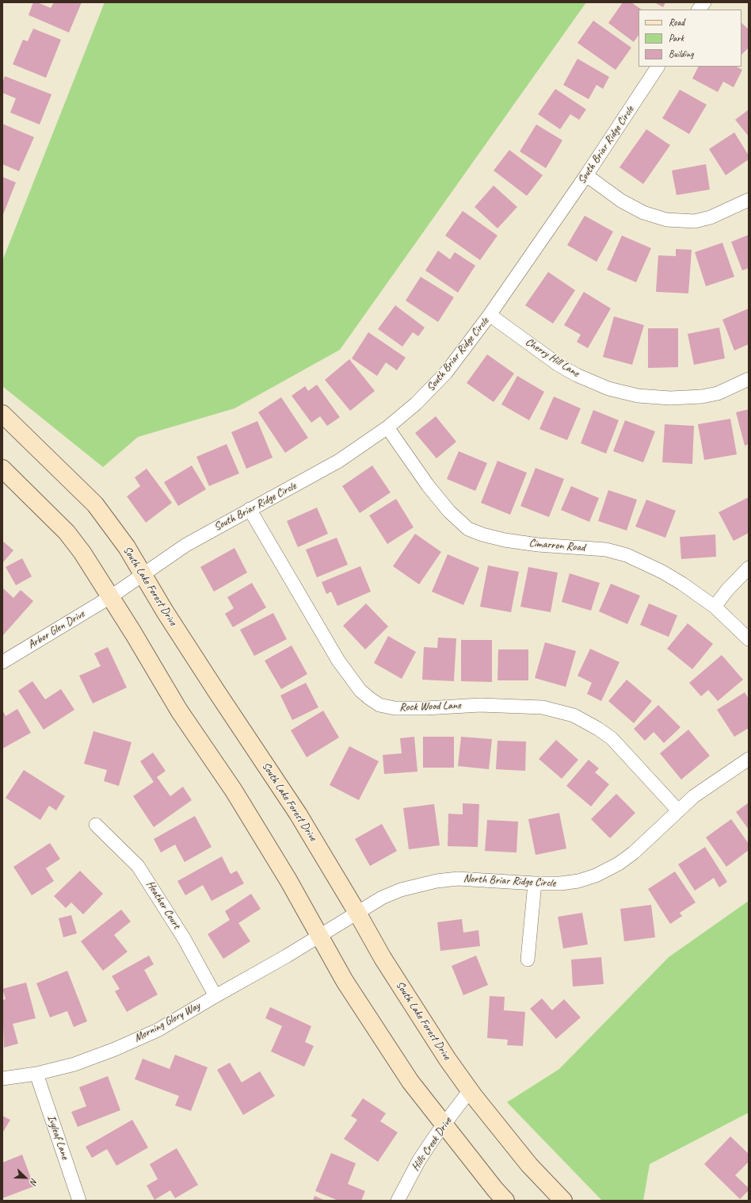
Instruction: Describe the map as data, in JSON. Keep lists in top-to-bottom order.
{
  "streets": {
    "main road": ["South Lake Forest Drive"],
    "street": [
      "South Briar Ridge Circle",
      "Cherry Hill Lane",
      "Cimarron Road",
      "Arbor Glen Drive",
      "Rock Wood Lane",
      "North Briar Ridge Circle",
      "Heather Court",
      "Morning Glory Way",
      "Ivyleaf Lane",
      "Hills Creek Drive"
    ]
  },
  "crossings": [
    ["South Briar Ridge Circle", "Cherry Hill Lane"],
    ["South Briar Ridge Circle", "Cimarron Road"],
    ["South Briar Ridge Circle", "South Lake Forest Drive"],
    ["South Briar Ridge Circle", "Arbor Glen Drive"],
    ["South Briar Ridge Circle", "Rock Wood Lane"],
    ["South Lake Forest Drive", "North Briar Ridge Circle"],
    ["South Lake Forest Drive", "Hills Creek Drive"],
    ["Rock Wood Lane", "North Briar Ridge Circle"],
    ["North Briar Ridge Circle", "Morning Glory Way"],
    ["Heather Court", "Morning Glory Way"],
    ["Morning Glory Way", "Ivyleaf Lane"]
  ],
  "legend": ["Road", "Park", "Building"],
  "north": "bottom right"
}
